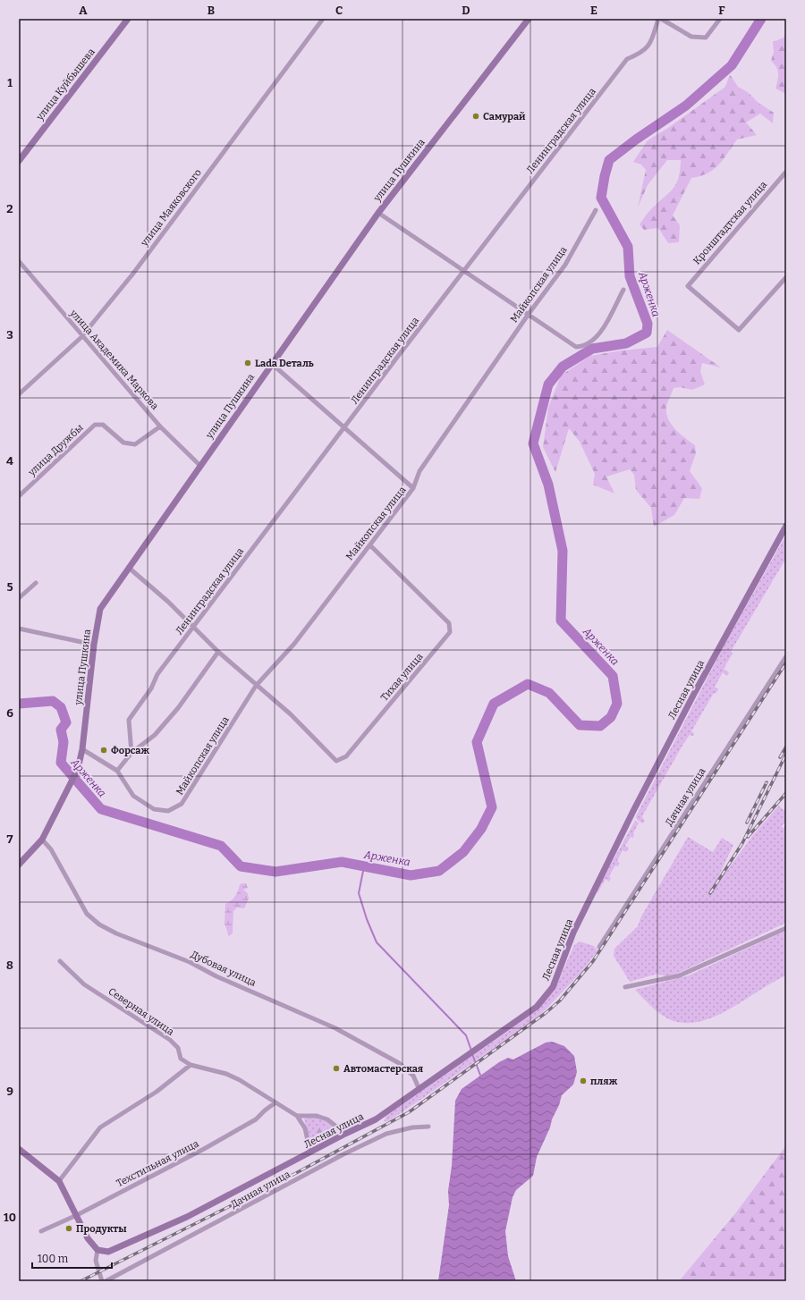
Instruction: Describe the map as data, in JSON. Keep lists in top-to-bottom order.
{
  "streets": {
    "street": [
      "улица Куйбышева",
      "Ленинградская улица",
      "улица Пушкина",
      "улица Маяковского",
      "Кронштадтская улица",
      "Майкопская улица",
      "улица Академика Маркова",
      "улица Дружбы",
      "Тихая улица",
      "Лесная улица",
      "Дачная улица",
      "Дубовая улица",
      "Северная улица",
      "Техстильная улица"
    ]
  },
  "crossings": [
    ["улица Пушкина", "улица Академика Маркова"],
    ["улица Пушкина", "Дубовая улица"],
    ["улица Маяковского", "улица Академика Маркова"],
    ["Майкопская улица", "Тихая улица"],
    ["улица Академика Маркова", "улица Дружбы"],
    ["Лесная улица", "Дубовая улица"]
  ],
  "water": ["Арженка"],
  "places": [
    "Самурай",
    "Lada Dеталь",
    "Форсаж",
    "Автомастерская",
    "пляж",
    "Продукты"
  ],
  "scale_bar": "100 m",
  "grid": {
    "columns": [
      "A",
      "B",
      "C",
      "D",
      "E",
      "F"
    ],
    "rows": [
      "1",
      "2",
      "3",
      "4",
      "5",
      "6",
      "7",
      "8",
      "9",
      "10"
    ]
  }
}
